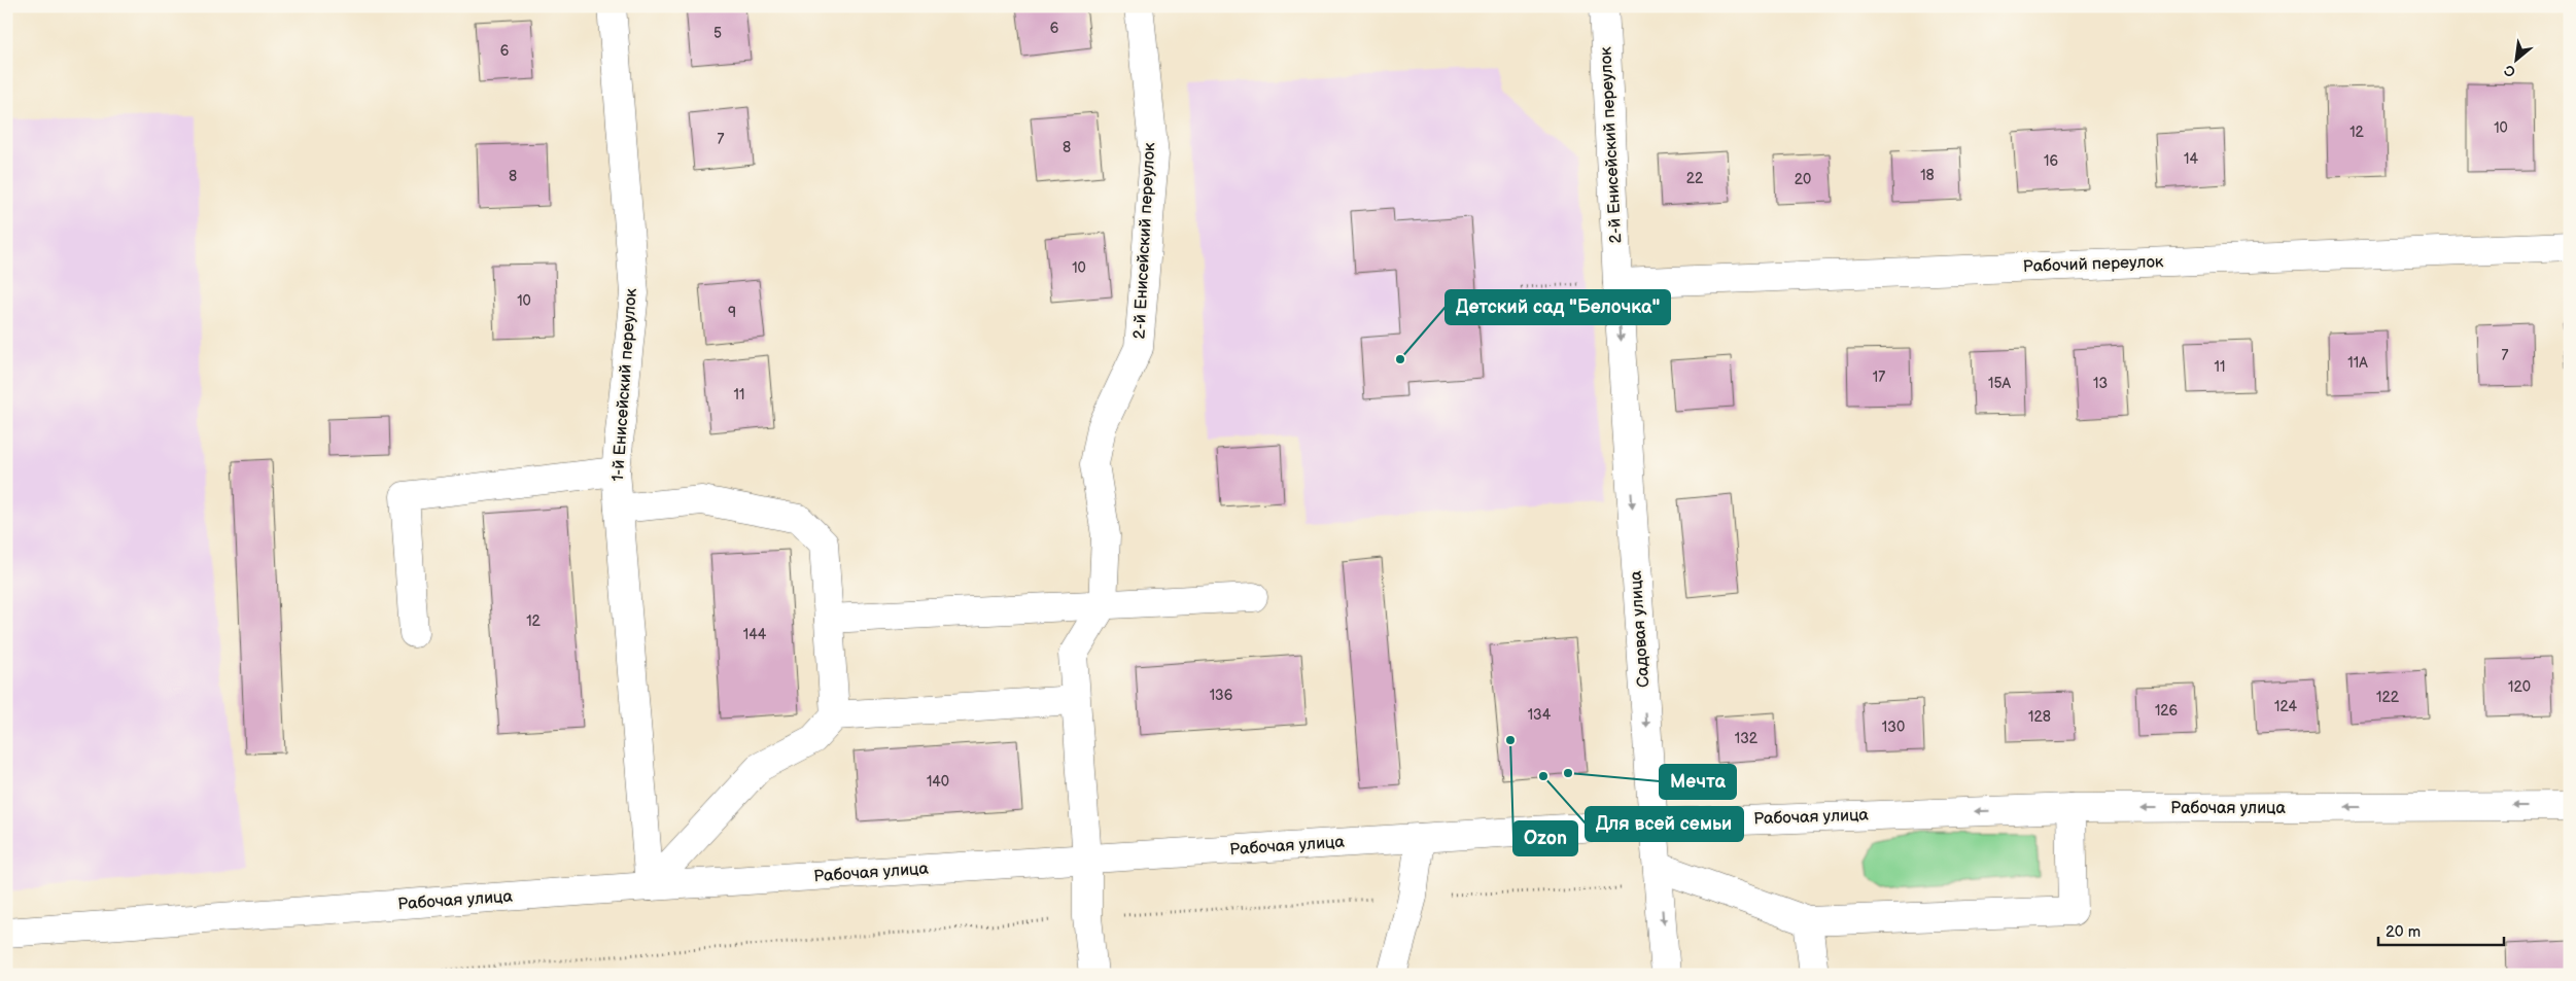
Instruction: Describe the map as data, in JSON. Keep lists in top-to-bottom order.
{
  "streets": {
    "street": [
      "2-й Енисейский переулок",
      "Рабочий переулок",
      "1-й Енисейский переулок",
      "Садовая улица",
      "Рабочая улица"
    ]
  },
  "crossings": [
    ["2-й Енисейский переулок", "Рабочий переулок"],
    ["2-й Енисейский переулок", "Садовая улица"],
    ["2-й Енисейский переулок", "Рабочая улица"],
    ["Рабочий переулок", "Садовая улица"],
    ["1-й Енисейский переулок", "Рабочая улица"],
    ["Садовая улица", "Рабочая улица"]
  ],
  "one_way": ["Садовая улица", "Рабочая улица"],
  "places": [
    "Детский сад \"Белочка\"",
    "Ozon",
    "Мечта",
    "Для всей семьи"
  ],
  "house_numbers": [
    "6",
    "5",
    "6",
    "10",
    "12",
    "7",
    "8",
    "14",
    "16",
    "18",
    "8",
    "22",
    "20",
    "10",
    "10",
    "9",
    "7",
    "11А",
    "11",
    "17",
    "15А",
    "13",
    "11",
    "12",
    "144",
    "120",
    "136",
    "122",
    "124",
    "126",
    "134",
    "128",
    "130",
    "132",
    "140"
  ],
  "scale_bar": "20 m",
  "north": "bottom left"
}
